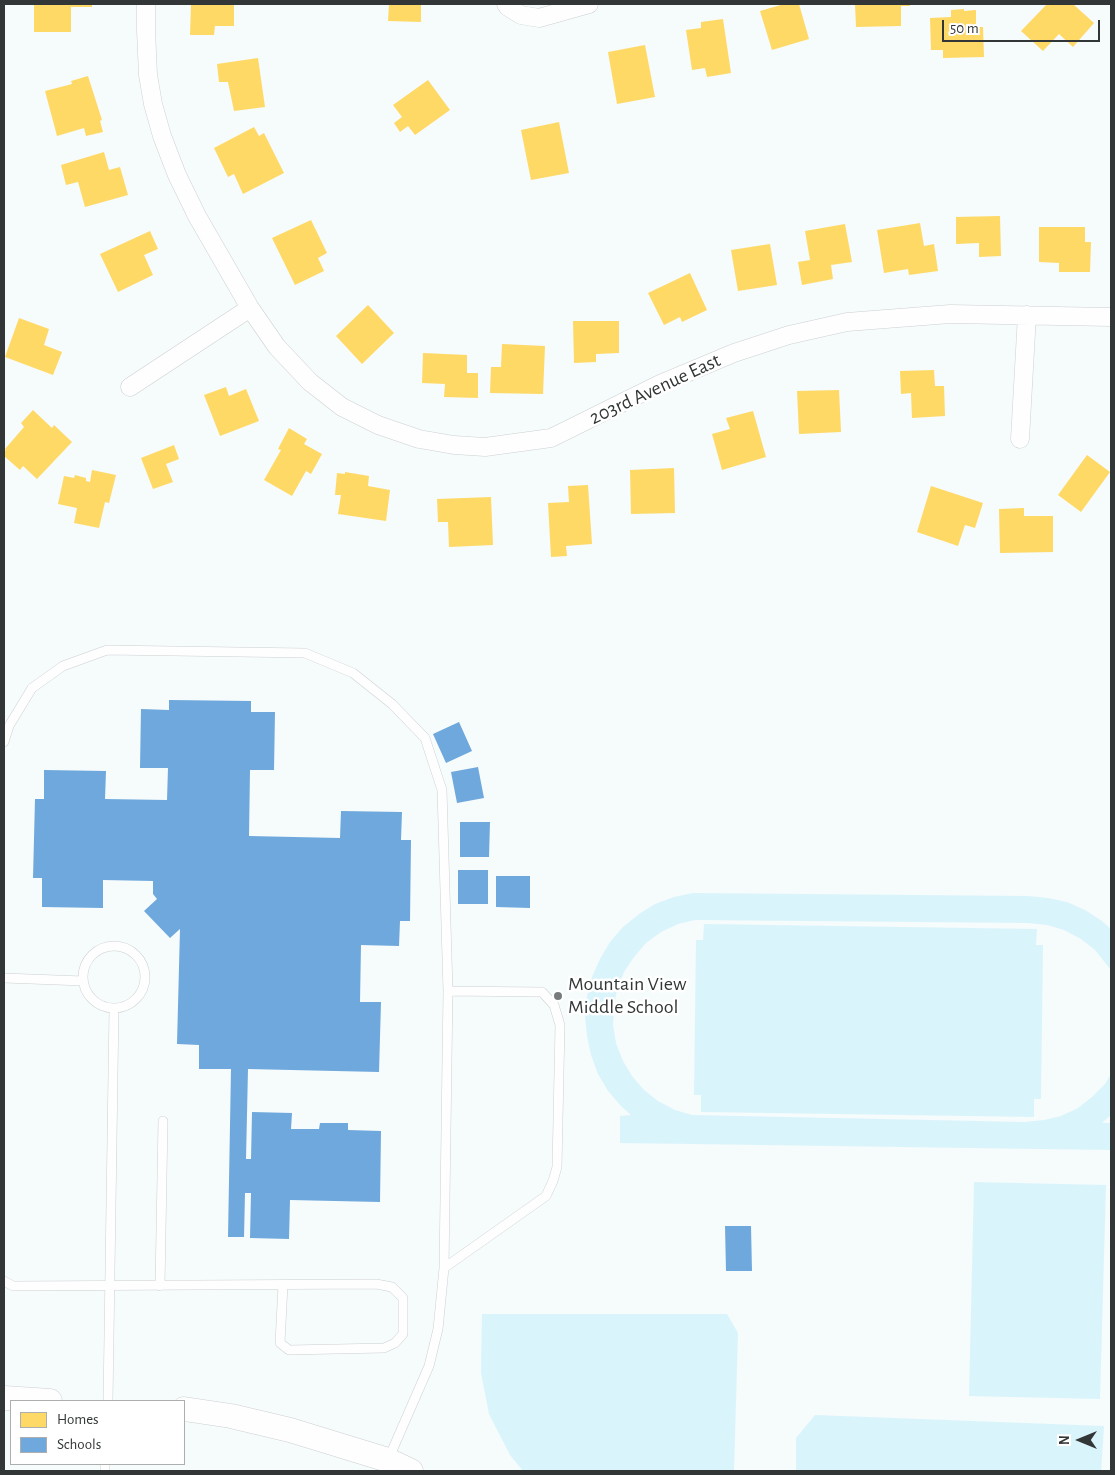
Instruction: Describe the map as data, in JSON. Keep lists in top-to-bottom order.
{
  "streets": {
    "street": ["203rd Avenue East"]
  },
  "places": ["Mountain View Middle School"],
  "legend": ["Homes", "Schools"],
  "scale_bar": "50 m",
  "north": "left"
}
